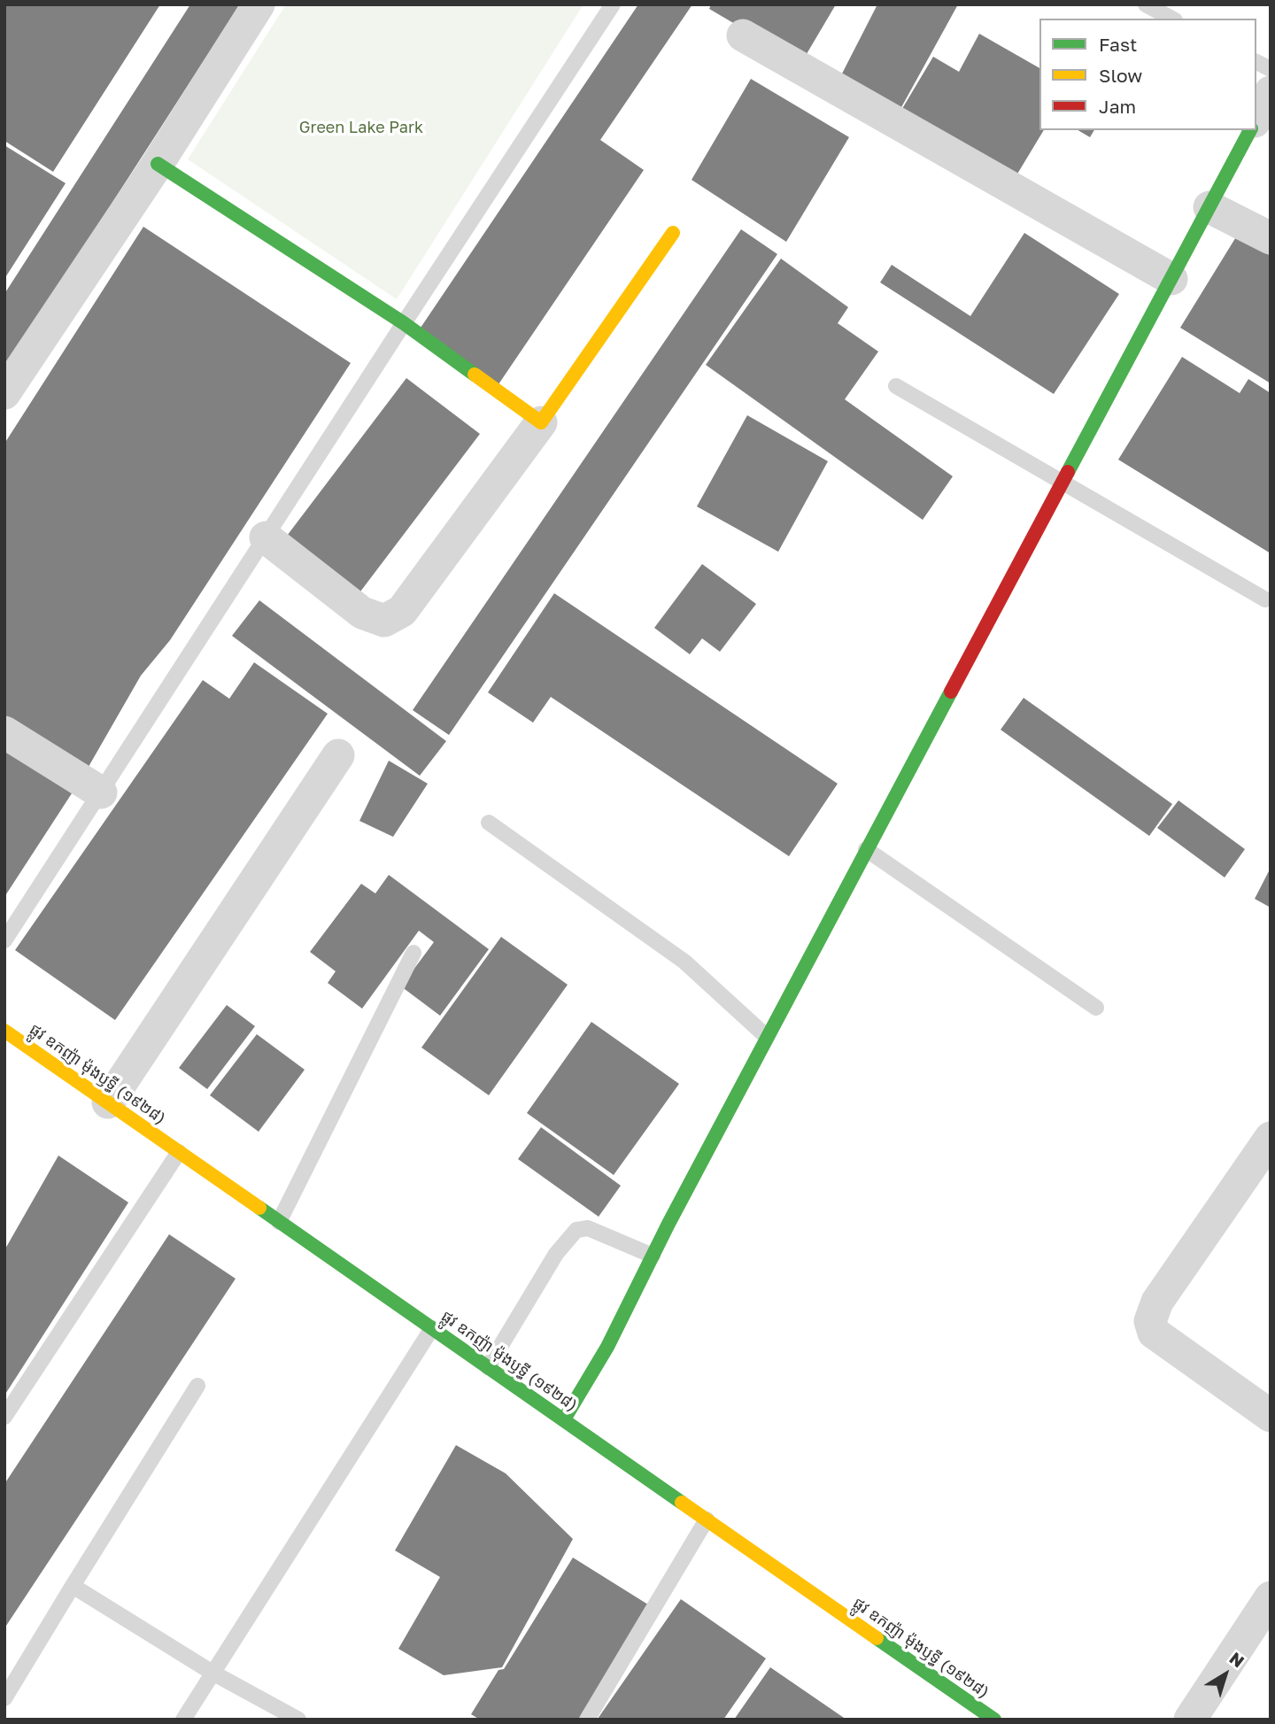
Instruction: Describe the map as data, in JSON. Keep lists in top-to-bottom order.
{
  "streets": {
    "street": ["ផ្លូវ ឧកញ៉ា ម៉ុងឫទ្ធី (១៩២៨)"]
  },
  "parks": ["Green Lake Park"],
  "legend": ["Fast", "Slow", "Jam"],
  "north": "top right"
}
